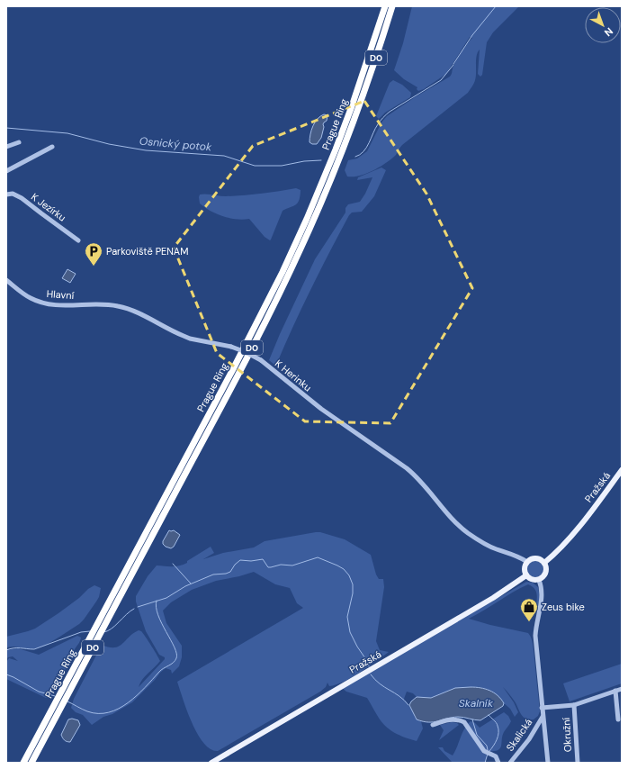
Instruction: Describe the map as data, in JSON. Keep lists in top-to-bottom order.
{
  "streets": {
    "highway": ["D0", "Prague Ring"],
    "main road": ["Pražská"],
    "street": [
      "K Jezírku",
      "Hlavní",
      "K Herinku",
      "Skalická",
      "Okružní"
    ]
  },
  "crossings": [
    ["Hlavní", "K Herinku"],
    ["K Herinku", "Pražská"]
  ],
  "water": ["Osnický potok", "Skalník"],
  "places": {
    "parking": ["Parkoviště PENAM"],
    "shop": ["Zeus bike"]
  },
  "north": "bottom right"
}
